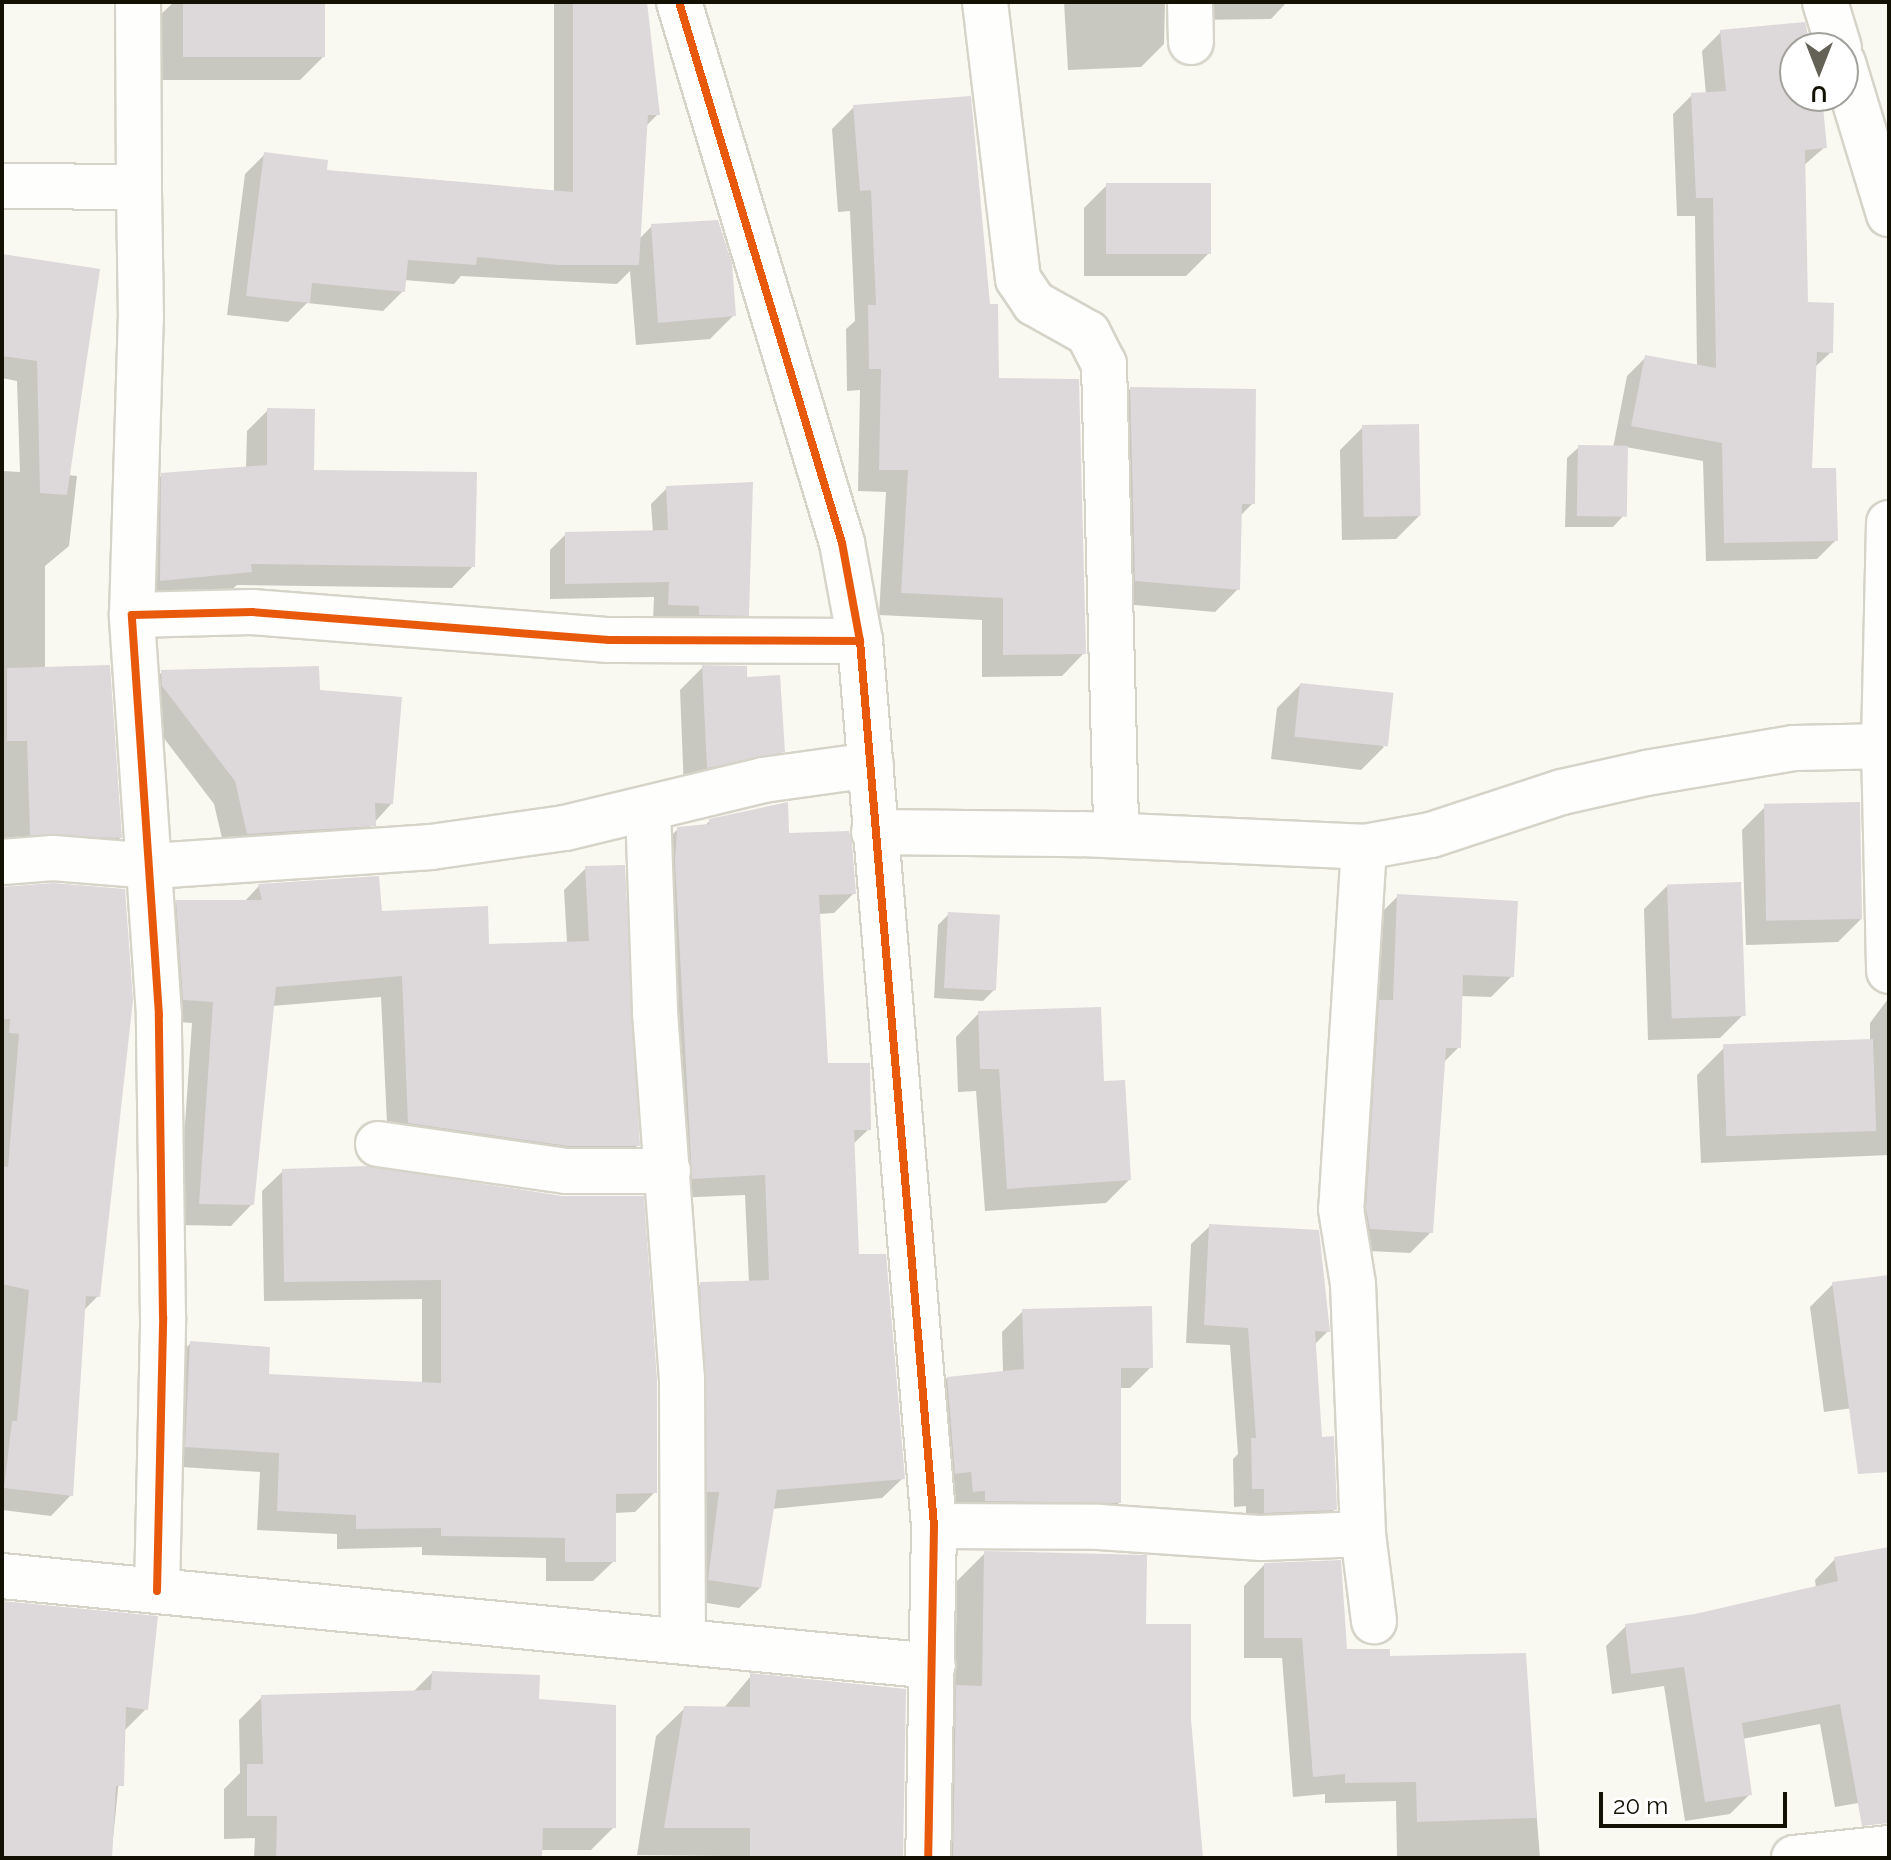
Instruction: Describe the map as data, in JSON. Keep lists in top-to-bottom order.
{
  "scale_bar": "20 m",
  "north": "bottom"
}
